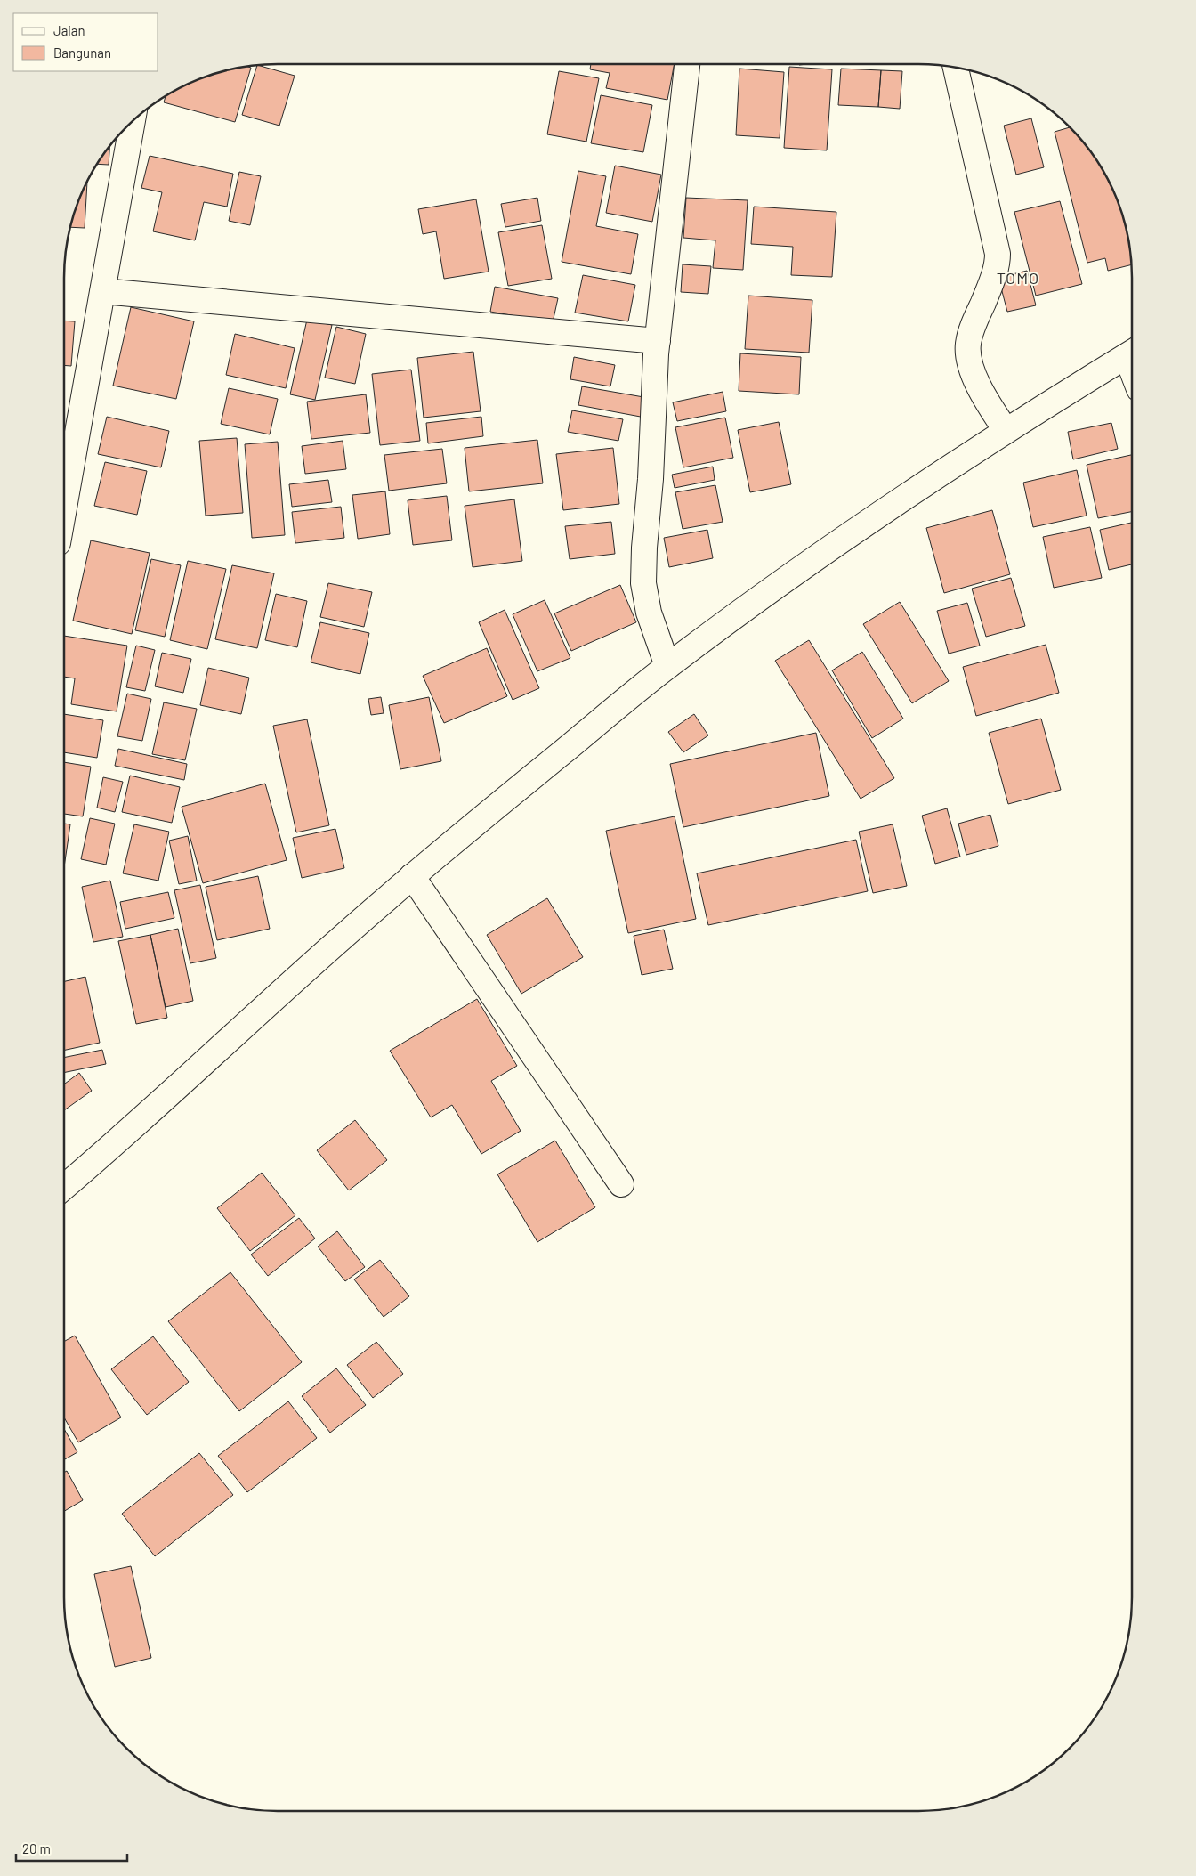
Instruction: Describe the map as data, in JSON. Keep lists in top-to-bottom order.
{
  "districts": ["TOMO"],
  "legend": ["Jalan", "Bangunan"],
  "scale_bar": "20 m"
}
